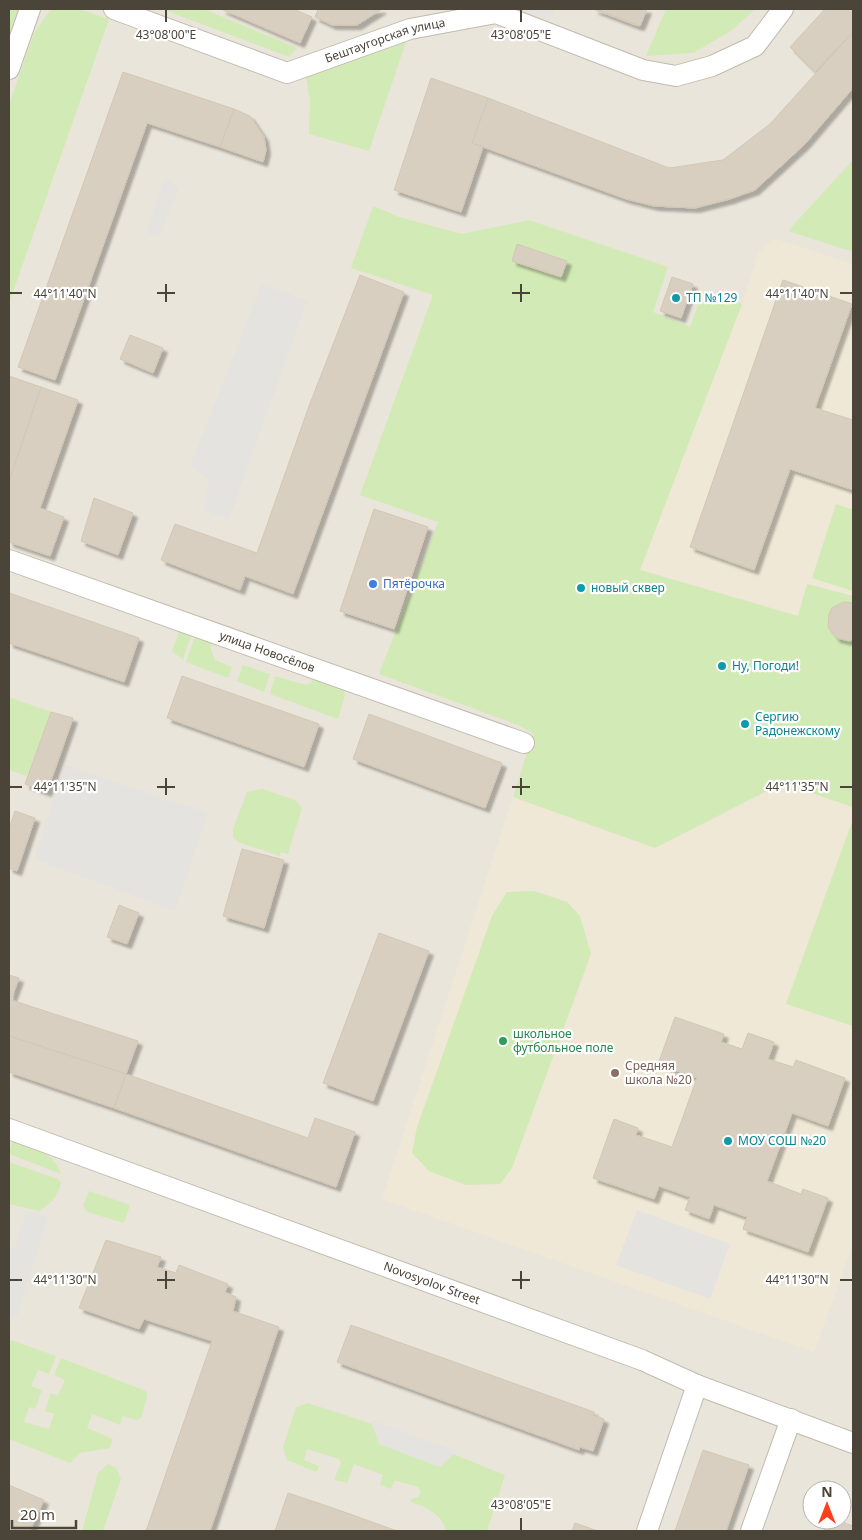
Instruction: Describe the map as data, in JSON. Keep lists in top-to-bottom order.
{
  "streets": {
    "street": ["Бештаугорская улица", "улица Новосёлов", "Novosyolov Street"]
  },
  "places": [
    "ТП №129",
    "Пятёрочка",
    "новый сквер",
    "Ну, Погоди!",
    "Сергию Радонежскому",
    "школьное футбольное поле",
    "Средняя школа №20",
    "МОУ СОШ №20"
  ],
  "scale_bar": "20 m",
  "north": "top",
  "coordinates": [
    "43°08'00\"E",
    "43°08'05\"E",
    "44°11'40\"N",
    "44°11'35\"N",
    "44°11'30\"N"
  ]
}
